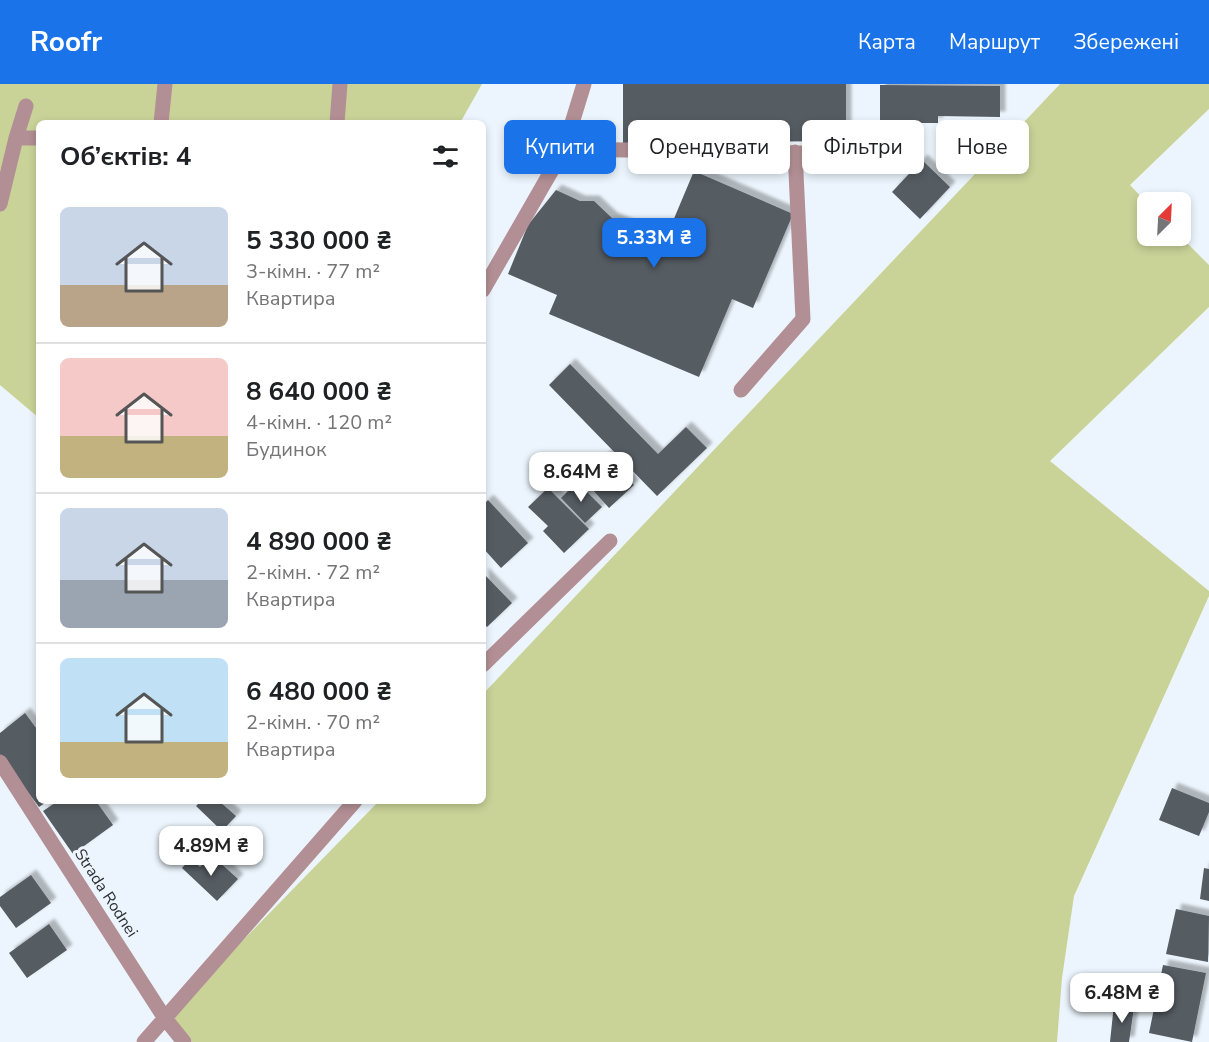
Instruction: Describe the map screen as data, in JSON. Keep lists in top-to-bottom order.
{
  "streets": {
    "street": ["Strada Rodnei"]
  },
  "north": "top right",
  "page": {
    "header": "Roofr",
    "nav": ["Карта", "Маршрут", "Збережені"],
    "chip": [
      "Купити",
      "Орендувати",
      "Фільтри",
      "Нове"
    ],
    "heading": "Об’єктів: 4",
    "list": [
      {
        "name": "5 330 000 ₴",
        "note": "3-кімн. · 77 m² · Квартира"
      },
      {
        "name": "8 640 000 ₴",
        "note": "4-кімн. · 120 m² · Будинок"
      },
      {
        "name": "4 890 000 ₴",
        "note": "2-кімн. · 72 m² · Квартира"
      },
      {
        "name": "6 480 000 ₴",
        "note": "2-кімн. · 70 m² · Квартира"
      }
    ],
    "price": [
      "5.33M ₴",
      "8.64M ₴",
      "4.89M ₴",
      "6.48M ₴"
    ]
  }
}
